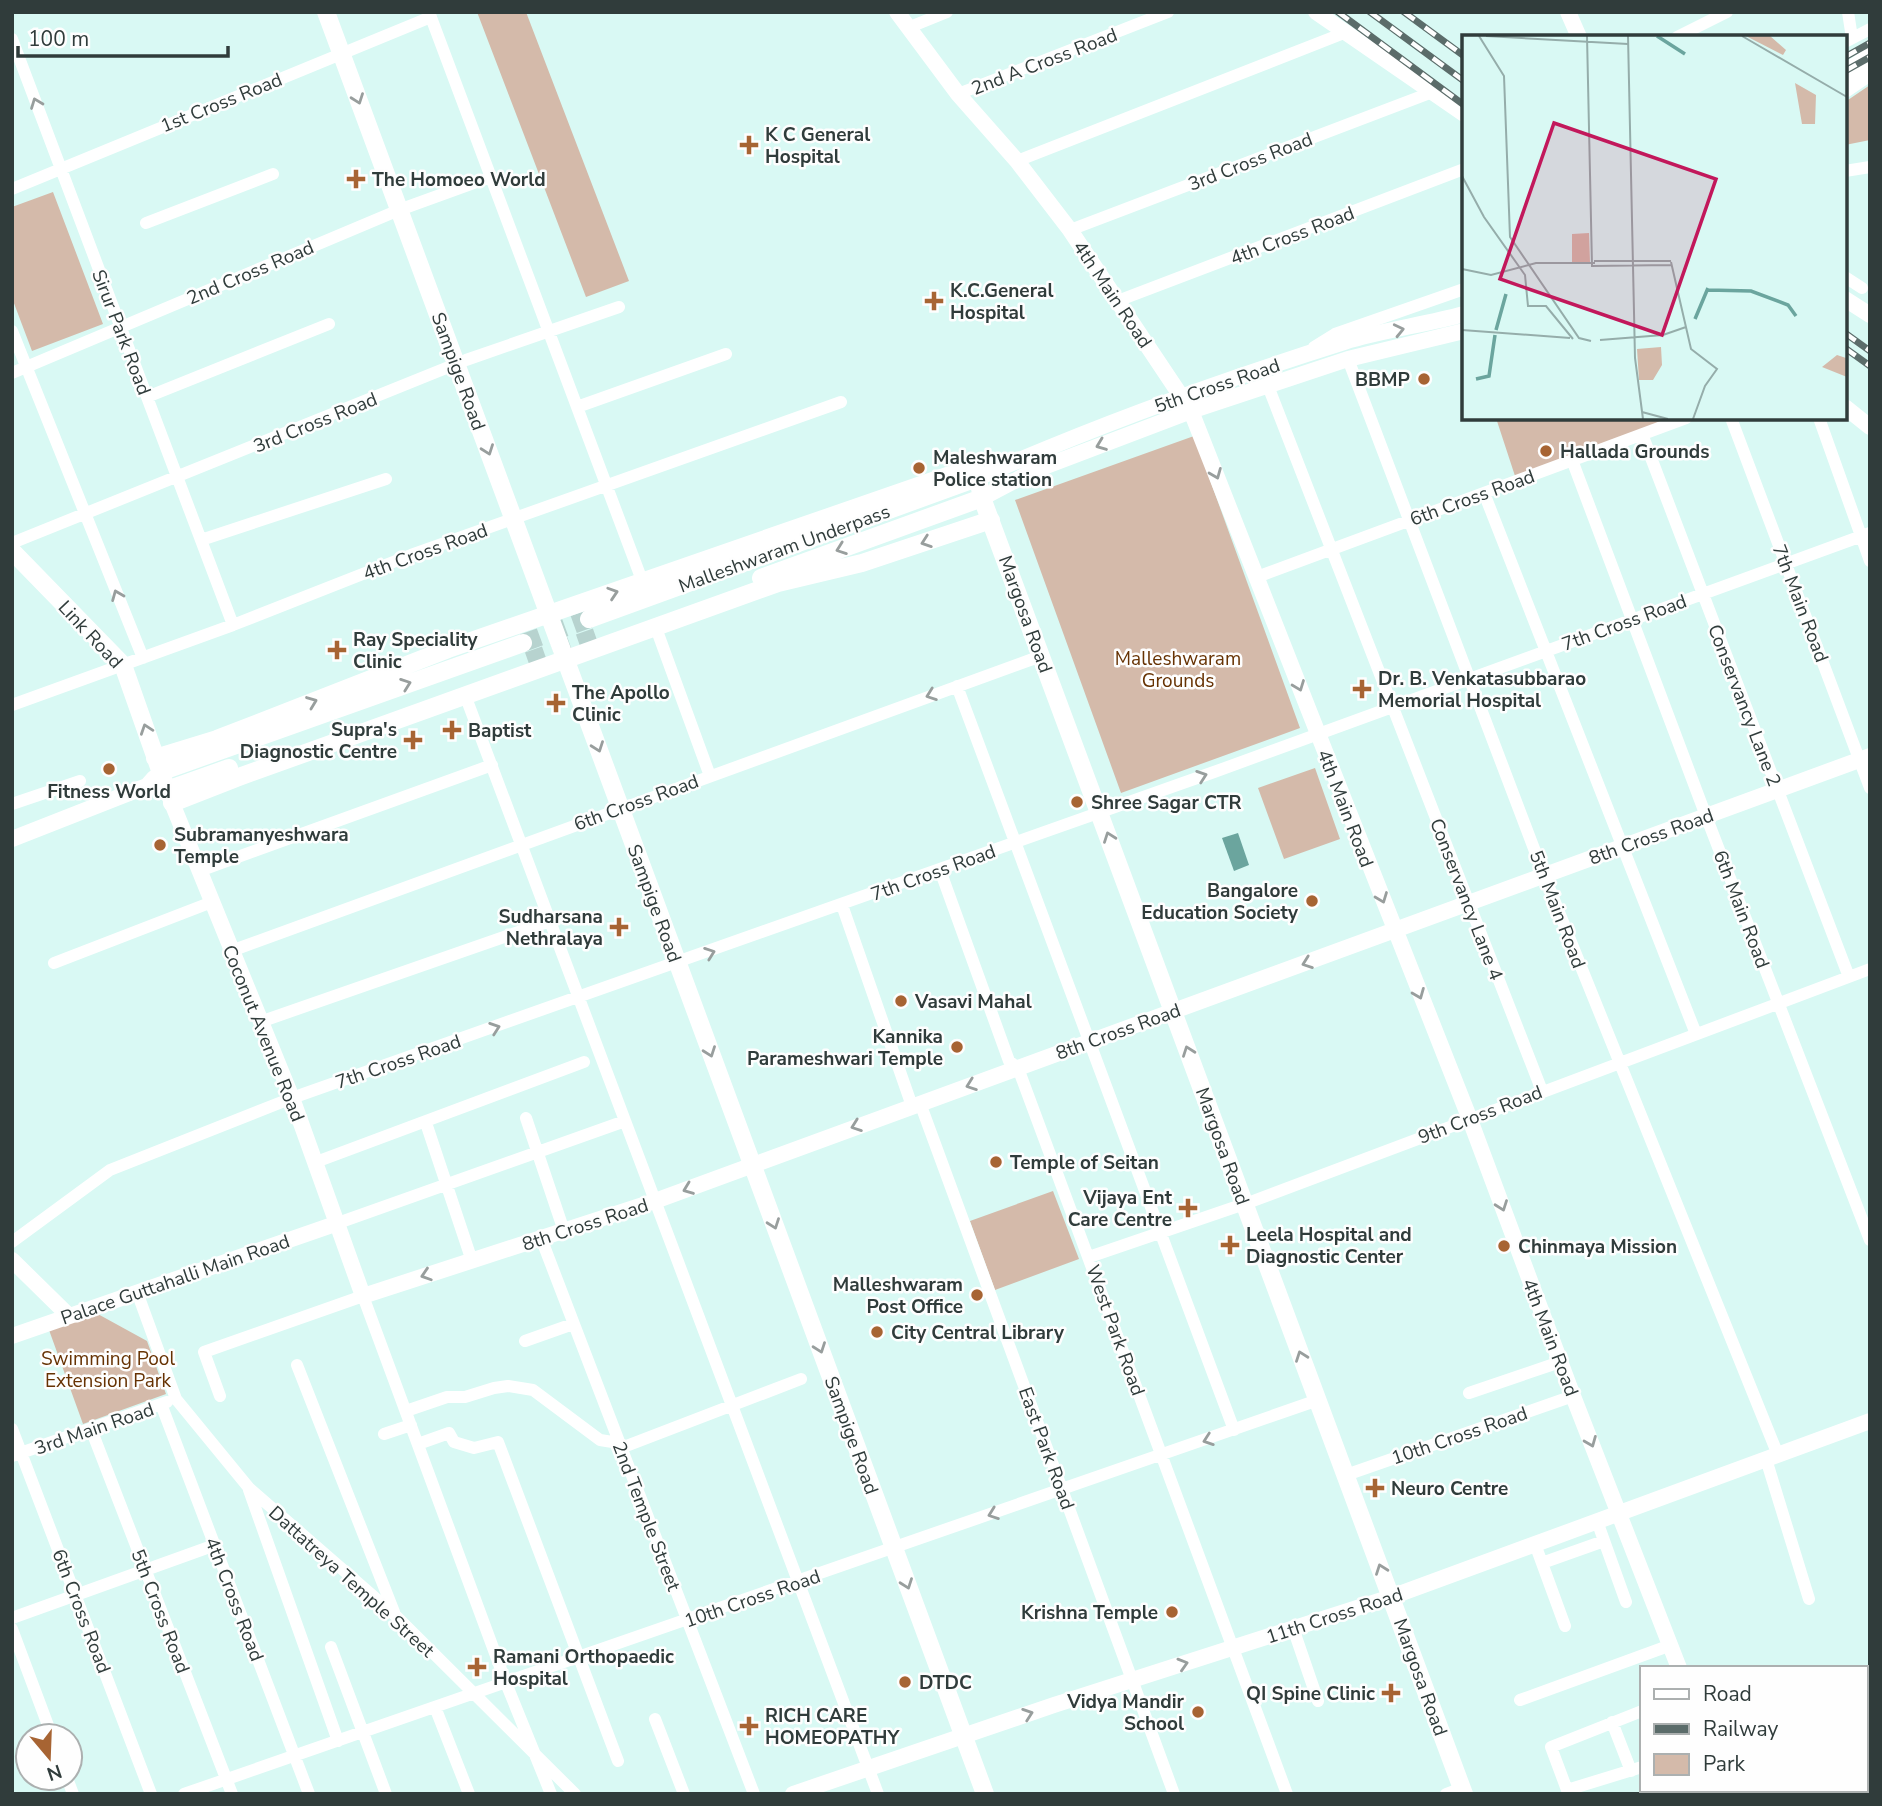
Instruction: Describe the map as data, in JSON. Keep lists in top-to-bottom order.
{
  "streets": {
    "main road": [
      "Sampige Road",
      "Malleshwaram Underpass",
      "Margosa Road",
      "Link Road",
      "Coconut Avenue Road"
    ],
    "street": [
      "2nd A Cross Road",
      "1st Cross Road",
      "3rd Cross Road",
      "4th Cross Road",
      "2nd Cross Road",
      "4th Main Road",
      "Sirur Park Road",
      "5th Cross Road",
      "6th Cross Road",
      "7th Main Road",
      "7th Cross Road",
      "Conservancy Lane 2",
      "8th Cross Road",
      "Conservancy Lane 4",
      "5th Main Road",
      "6th Main Road",
      "9th Cross Road",
      "Palace Guttahalli Main Road",
      "West Park Road",
      "3rd Main Road",
      "10th Cross Road",
      "East Park Road",
      "2nd Temple Street",
      "Dattatreya Temple Street",
      "11th Cross Road"
    ]
  },
  "crossings": [
    ["2nd A Cross Road", "4th Main Road"],
    ["1st Cross Road", "Sirur Park Road"],
    ["1st Cross Road", "Sampige Road"],
    ["3rd Cross Road", "4th Main Road"],
    ["3rd Cross Road", "Sirur Park Road"],
    ["3rd Cross Road", "Sampige Road"],
    ["4th Cross Road", "4th Main Road"],
    ["4th Cross Road", "Sirur Park Road"],
    ["4th Cross Road", "Sampige Road"],
    ["4th Cross Road", "Link Road"],
    ["4th Cross Road", "3rd Main Road"],
    ["4th Cross Road", "10th Cross Road"],
    ["2nd Cross Road", "Sirur Park Road"],
    ["2nd Cross Road", "Sampige Road"],
    ["4th Main Road", "5th Cross Road"],
    ["4th Main Road", "6th Cross Road"],
    ["4th Main Road", "7th Cross Road"],
    ["4th Main Road", "8th Cross Road"],
    ["4th Main Road", "9th Cross Road"],
    ["4th Main Road", "10th Cross Road"],
    ["4th Main Road", "11th Cross Road"],
    ["Sampige Road", "6th Cross Road"],
    ["Sampige Road", "7th Cross Road"],
    ["Sampige Road", "8th Cross Road"],
    ["Sampige Road", "10th Cross Road"],
    ["Sampige Road", "11th Cross Road"],
    ["5th Cross Road", "Malleshwaram Underpass"],
    ["5th Cross Road", "Margosa Road"],
    ["5th Cross Road", "5th Main Road"],
    ["5th Cross Road", "3rd Main Road"],
    ["5th Cross Road", "10th Cross Road"],
    ["6th Cross Road", "Margosa Road"],
    ["6th Cross Road", "Conservancy Lane 2"],
    ["6th Cross Road", "Conservancy Lane 4"],
    ["6th Cross Road", "5th Main Road"],
    ["6th Cross Road", "6th Main Road"],
    ["6th Cross Road", "Coconut Avenue Road"],
    ["6th Cross Road", "3rd Main Road"],
    ["Malleshwaram Underpass", "Margosa Road"],
    ["7th Main Road", "7th Cross Road"],
    ["7th Main Road", "8th Cross Road"],
    ["Margosa Road", "7th Cross Road"],
    ["Margosa Road", "8th Cross Road"],
    ["Margosa Road", "9th Cross Road"],
    ["Margosa Road", "10th Cross Road"],
    ["Margosa Road", "11th Cross Road"],
    ["7th Cross Road", "Conservancy Lane 2"],
    ["7th Cross Road", "Conservancy Lane 4"],
    ["7th Cross Road", "5th Main Road"],
    ["7th Cross Road", "6th Main Road"],
    ["7th Cross Road", "Coconut Avenue Road"],
    ["7th Cross Road", "West Park Road"],
    ["7th Cross Road", "East Park Road"],
    ["Link Road", "Coconut Avenue Road"],
    ["Conservancy Lane 2", "8th Cross Road"],
    ["Conservancy Lane 2", "9th Cross Road"],
    ["8th Cross Road", "Conservancy Lane 4"],
    ["8th Cross Road", "5th Main Road"],
    ["8th Cross Road", "6th Main Road"],
    ["8th Cross Road", "Coconut Avenue Road"],
    ["8th Cross Road", "West Park Road"],
    ["8th Cross Road", "East Park Road"],
    ["8th Cross Road", "2nd Temple Street"],
    ["Conservancy Lane 4", "9th Cross Road"],
    ["5th Main Road", "9th Cross Road"],
    ["5th Main Road", "11th Cross Road"],
    ["6th Main Road", "9th Cross Road"],
    ["Coconut Avenue Road", "Palace Guttahalli Main Road"],
    ["9th Cross Road", "West Park Road"],
    ["Palace Guttahalli Main Road", "Dattatreya Temple Street"],
    ["West Park Road", "10th Cross Road"],
    ["West Park Road", "11th Cross Road"],
    ["3rd Main Road", "Dattatreya Temple Street"],
    ["10th Cross Road", "East Park Road"],
    ["10th Cross Road", "2nd Temple Street"],
    ["10th Cross Road", "Dattatreya Temple Street"],
    ["East Park Road", "11th Cross Road"]
  ],
  "one_way": [
    "4th Main Road",
    "Sampige Road",
    "Margosa Road",
    "Link Road",
    "8th Cross Road"
  ],
  "parks": ["Malleshwaram Grounds", "Swimming Pool Extension Park"],
  "places": {
    "health": [
      "K C General Hospital",
      "The Homoeo World",
      "K.C.General Hospital",
      "Ray Speciality Clinic",
      "Dr. B. Venkatasubbarao Memorial Hospital",
      "The Apollo Clinic",
      "Baptist",
      "Supra's Diagnostic Centre",
      "Sudharsana Nethralaya",
      "Vijaya Ent Care Centre",
      "Leela Hospital and Diagnostic Center",
      "Neuro Centre",
      "Ramani Orthopaedic Hospital",
      "QI Spine Clinic",
      "RICH CARE HOMEOPATHY"
    ],
    "other": [
      "BBMP",
      "Hallada Grounds",
      "Maleshwaram Police station",
      "Fitness World",
      "Shree Sagar CTR",
      "Subramanyeshwara Temple",
      "Bangalore Education Society",
      "Vasavi Mahal",
      "Kannika Parameshwari Temple",
      "Temple of Seitan",
      "Chinmaya Mission",
      "Malleshwaram Post Office",
      "City Central Library",
      "Krishna Temple",
      "DTDC",
      "Vidya Mandir School"
    ]
  },
  "legend": ["Road", "Railway", "Park"],
  "scale_bar": "100 m",
  "north": "bottom"
}
